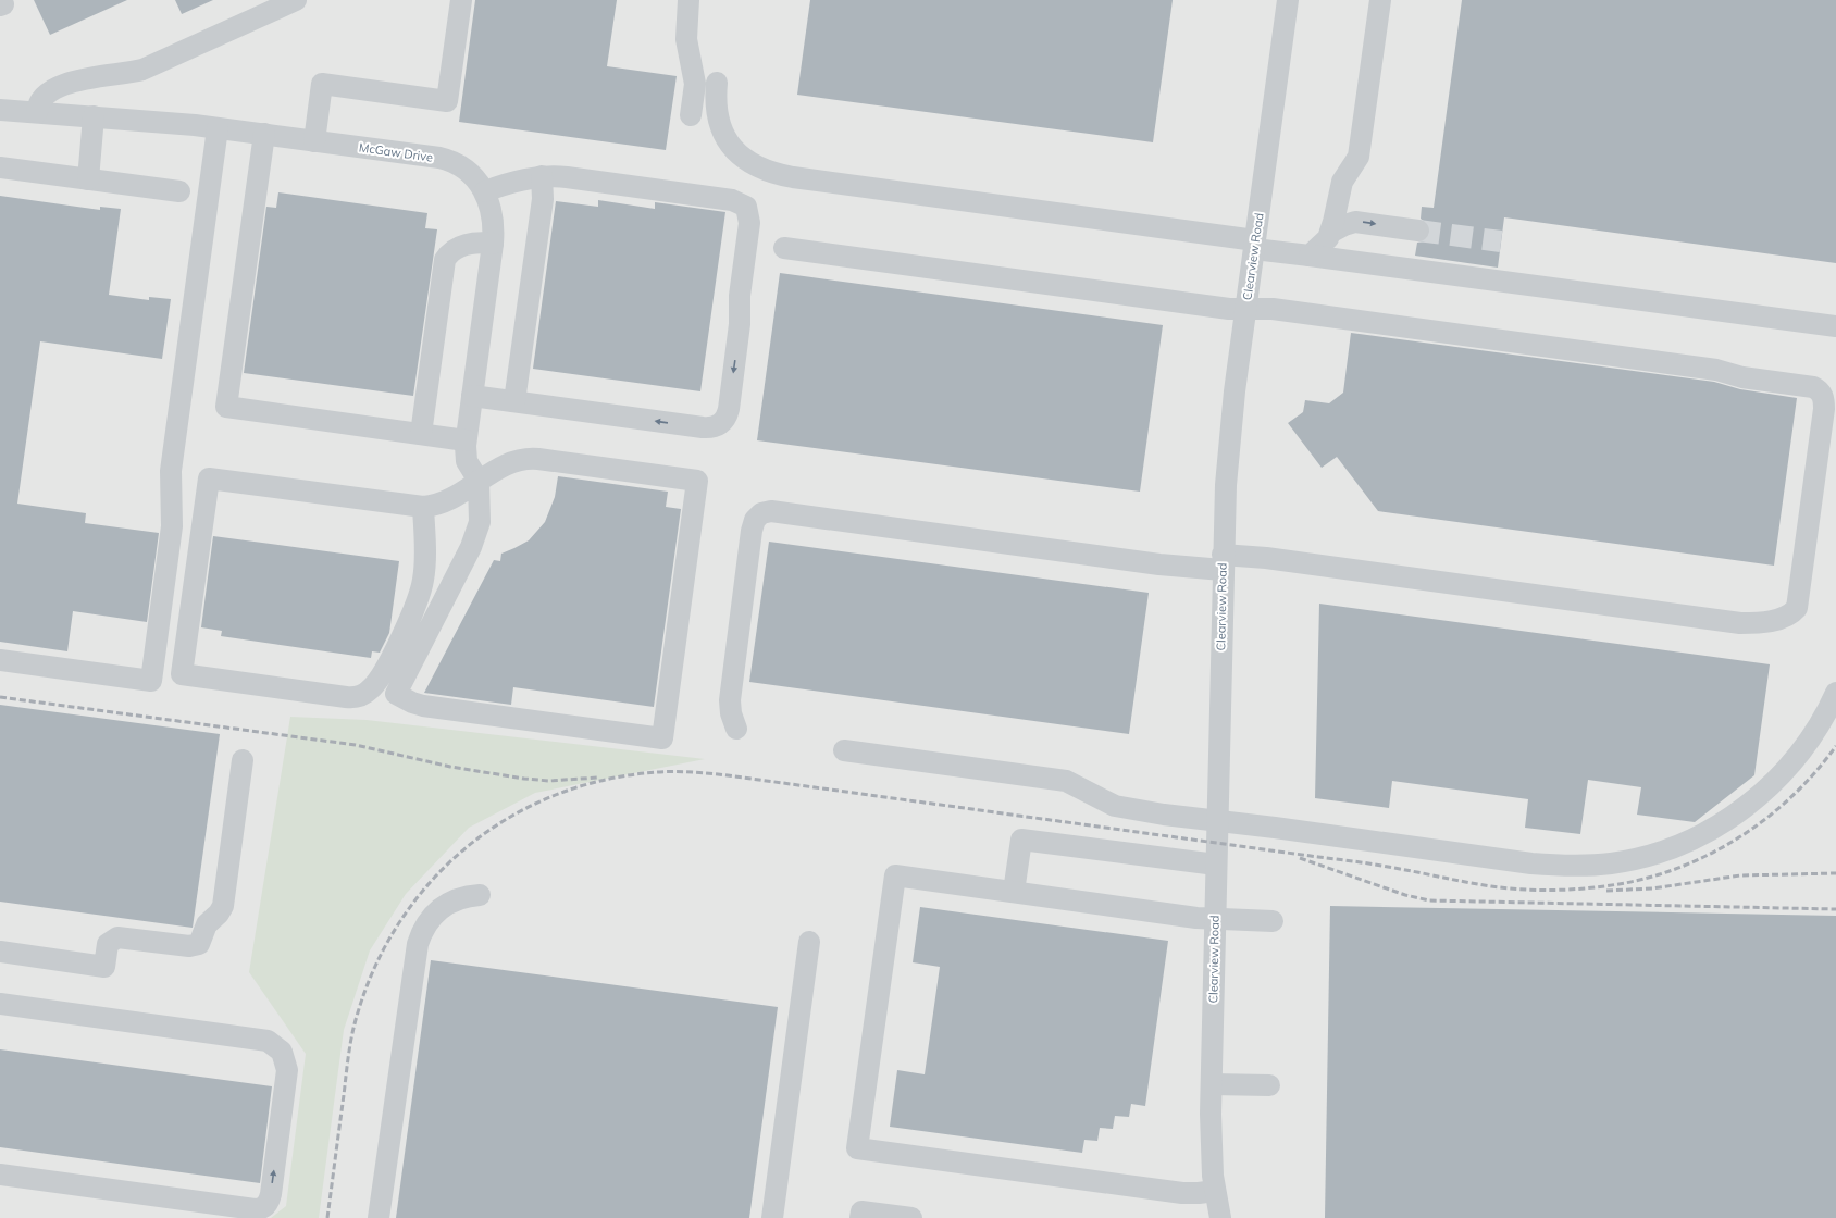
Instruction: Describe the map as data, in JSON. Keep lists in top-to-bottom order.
{
  "streets": {
    "street": ["McGaw Drive", "Clearview Road"]
  }
}
